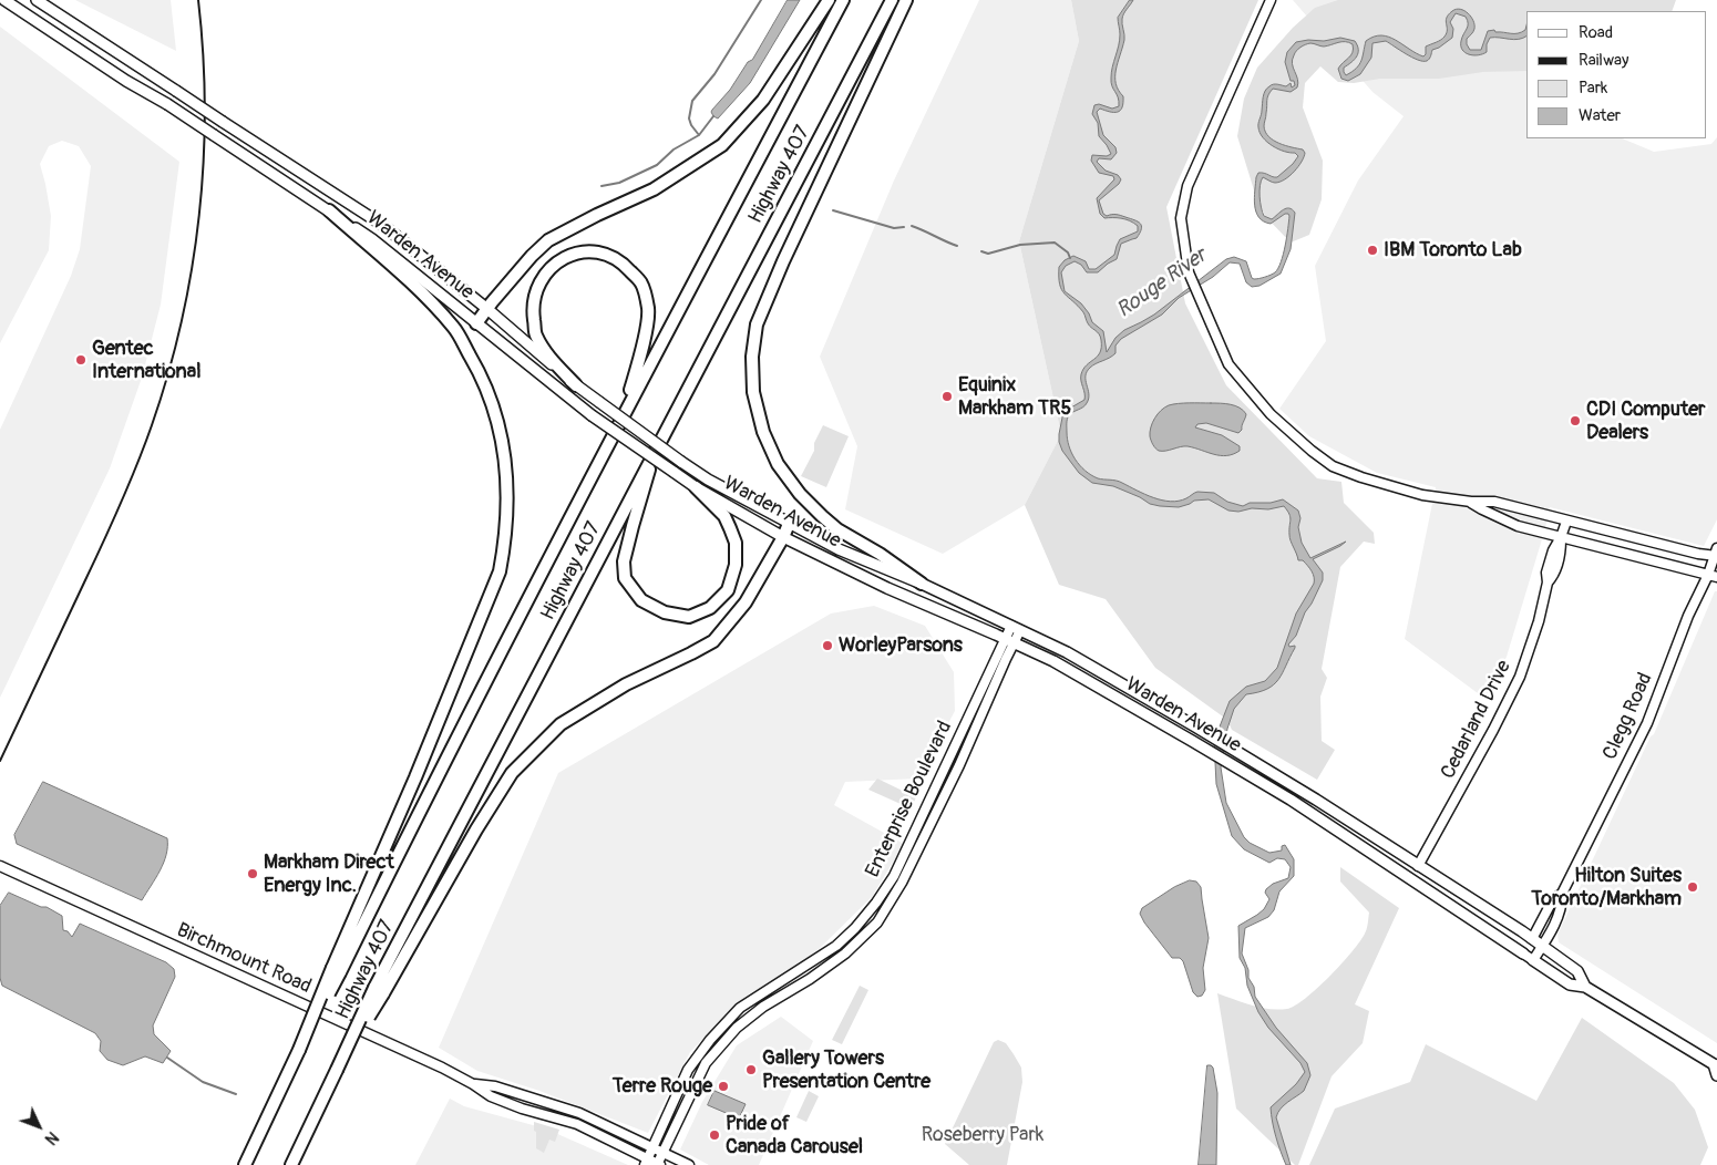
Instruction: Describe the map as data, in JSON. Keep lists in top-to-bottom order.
{
  "streets": {
    "highway": ["Highway 407"],
    "main road": [
      "Warden Avenue",
      "Clegg Road",
      "Cedarland Drive",
      "Enterprise Boulevard",
      "Birchmount Road"
    ]
  },
  "crossings": [
    ["Warden Avenue", "Clegg Road"],
    ["Warden Avenue", "Cedarland Drive"],
    ["Warden Avenue", "Enterprise Boulevard"],
    ["Enterprise Boulevard", "Birchmount Road"]
  ],
  "water": ["Rouge River"],
  "parks": ["Roseberry Park"],
  "places": [
    "IBM Toronto Lab",
    "Gentec International",
    "Equinix Markham TR5",
    "CDI Computer Dealers",
    "WorleyParsons",
    "Markham Direct Energy Inc.",
    "Hilton Suites Toronto/Markham",
    "Gallery Towers Presentation Centre",
    "Terre Rouge",
    "Pride of Canada Carousel"
  ],
  "legend": [
    "Road",
    "Railway",
    "Park",
    "Water"
  ],
  "north": "bottom right"
}
